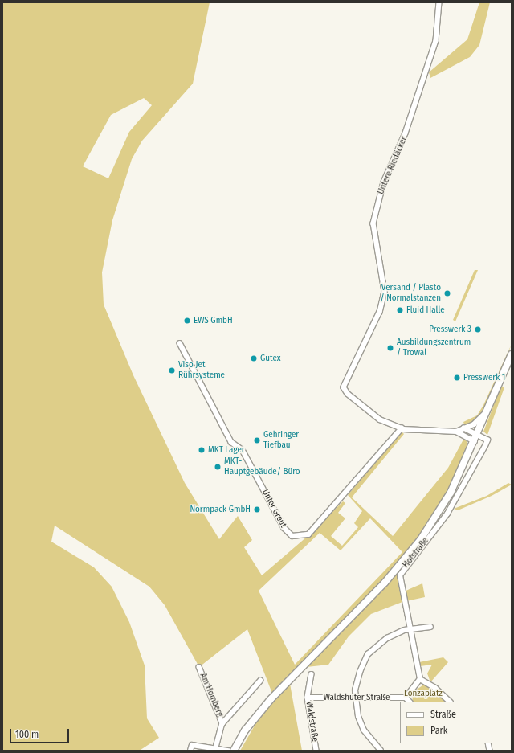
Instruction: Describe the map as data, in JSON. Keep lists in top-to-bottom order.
{
  "streets": {
    "street": [
      "Untere Riedäcker",
      "Unter Greut",
      "Hofstraße",
      "Am Homberg",
      "Waldshuter Straße",
      "Waldstraße"
    ]
  },
  "crossings": [
    ["Untere Riedäcker", "Unter Greut"],
    ["Untere Riedäcker", "Hofstraße"],
    ["Waldshuter Straße", "Waldstraße"]
  ],
  "parks": ["Lonzaplatz"],
  "places": [
    "Versand / Plasto / Normalstanzen",
    "Fluid Halle",
    "EWS GmbH",
    "Presswerk 3",
    "Ausbildungszentrum / Trowal",
    "Gutex",
    "Viso Jet Rührsysteme",
    "Presswerk 1",
    "Gehringer Tiefbau",
    "MKT Lager",
    "MKT- Hauptgebäude/ Büro",
    "Normpack GmbH"
  ],
  "legend": ["Straße", "Park"],
  "scale_bar": "100 m"
}
